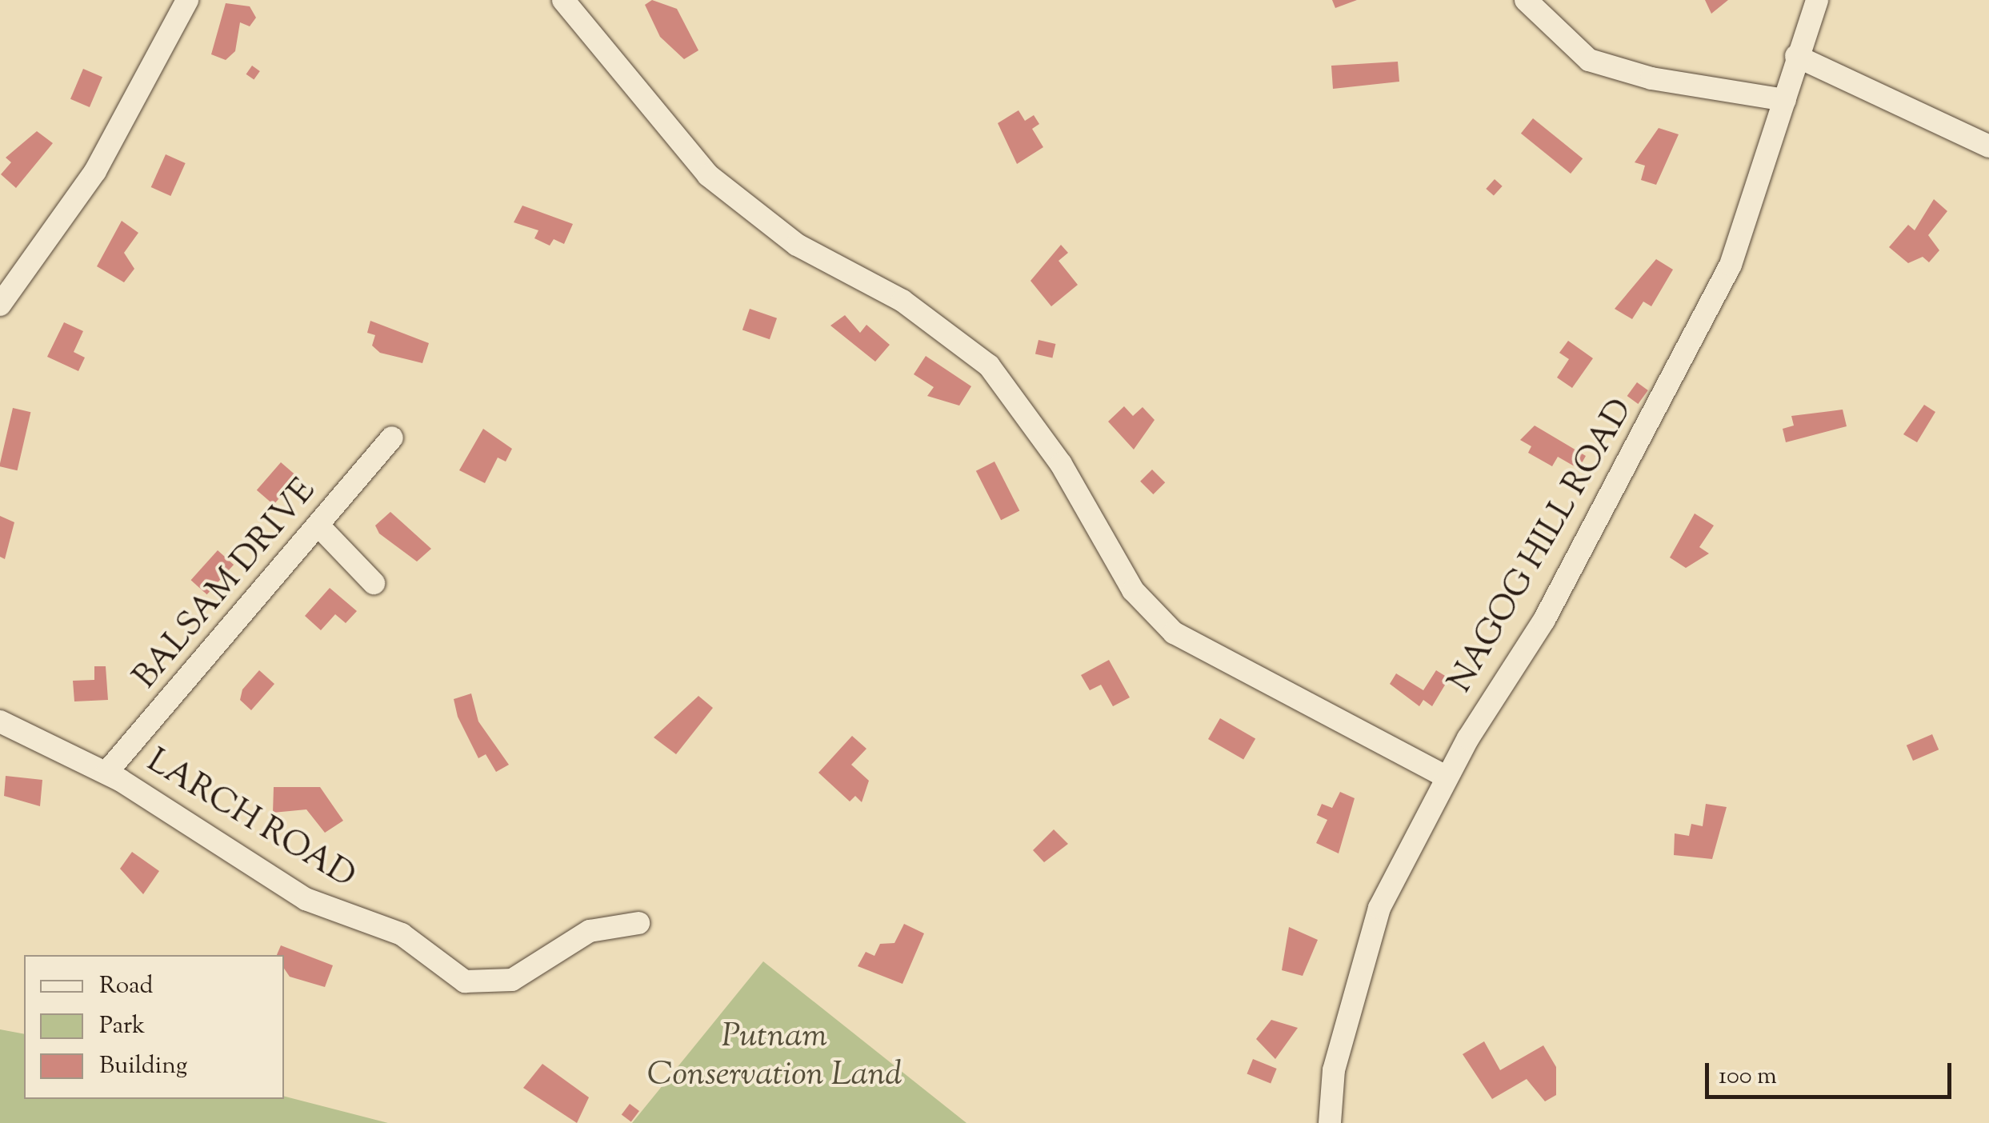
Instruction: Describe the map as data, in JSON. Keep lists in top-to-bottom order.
{
  "streets": {
    "street": ["NAGOG HILL ROAD", "BALSAM DRIVE", "LARCH ROAD"]
  },
  "crossings": [
    ["BALSAM DRIVE", "LARCH ROAD"]
  ],
  "parks": ["Putnam Conservation Land"],
  "legend": ["Road", "Park", "Building"],
  "scale_bar": "100 m"
}
